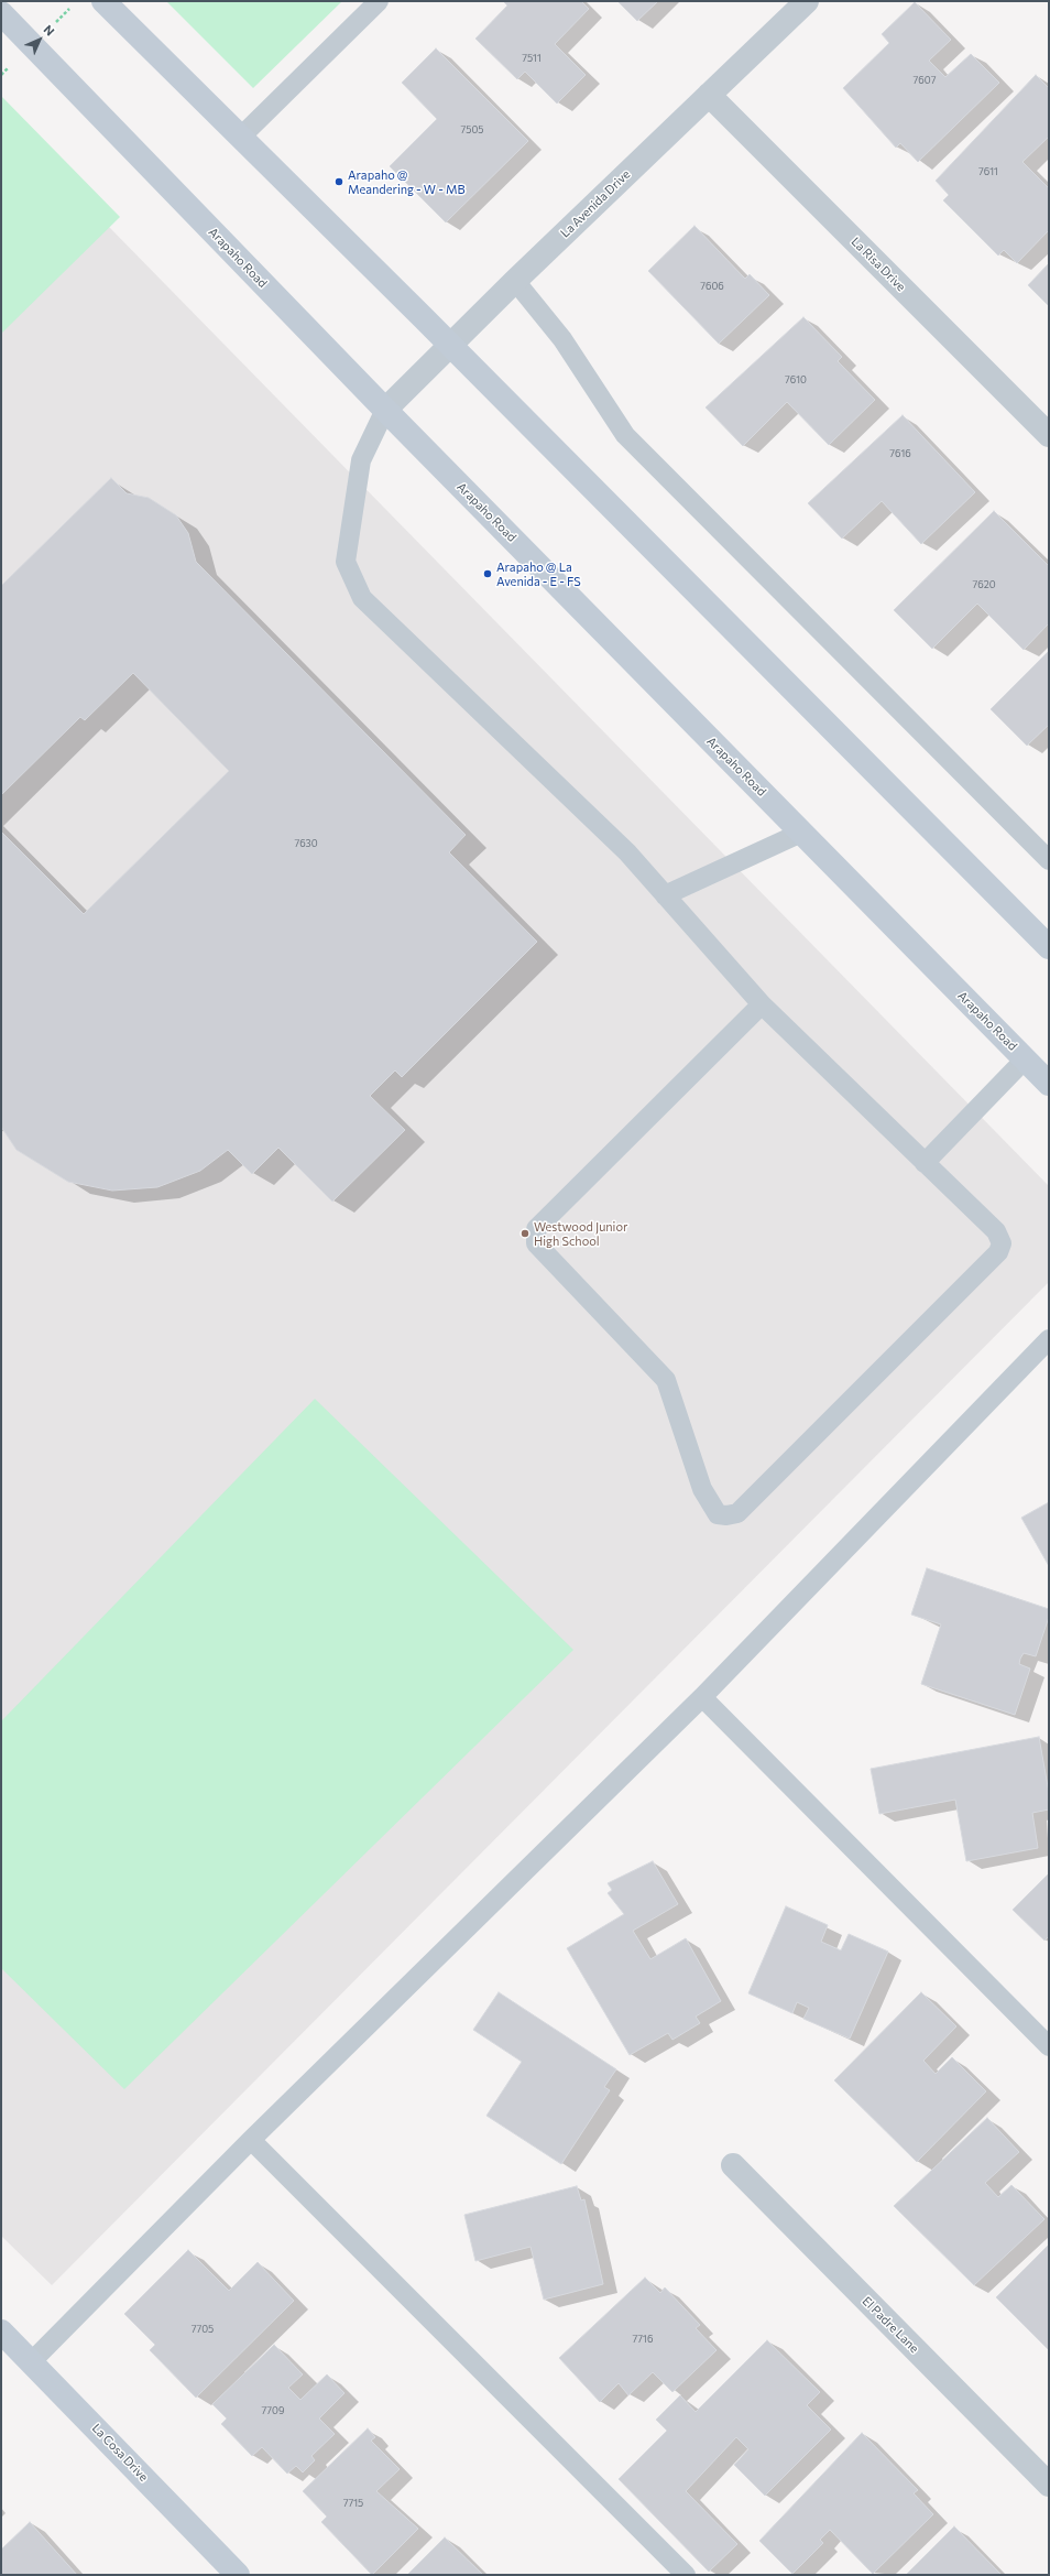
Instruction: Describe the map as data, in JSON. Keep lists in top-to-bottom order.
{
  "streets": {
    "main road": ["Arapaho Road", "La Cosa Drive"],
    "street": ["La Avenida Drive", "La Risa Drive", "El Padre Lane"]
  },
  "crossings": [
    ["La Avenida Drive", "Arapaho Road"],
    ["La Avenida Drive", "La Risa Drive"]
  ],
  "places": ["Arapaho @ Meandering - W - MB", "Arapaho @ La Avenida - E - FS", "Westwood Junior High School"],
  "house_numbers": [
    "7511",
    "7607",
    "7505",
    "7611",
    "7606",
    "7610",
    "7616",
    "7620",
    "7630",
    "7705",
    "7716",
    "7709",
    "7715"
  ],
  "north": "top right"
}
